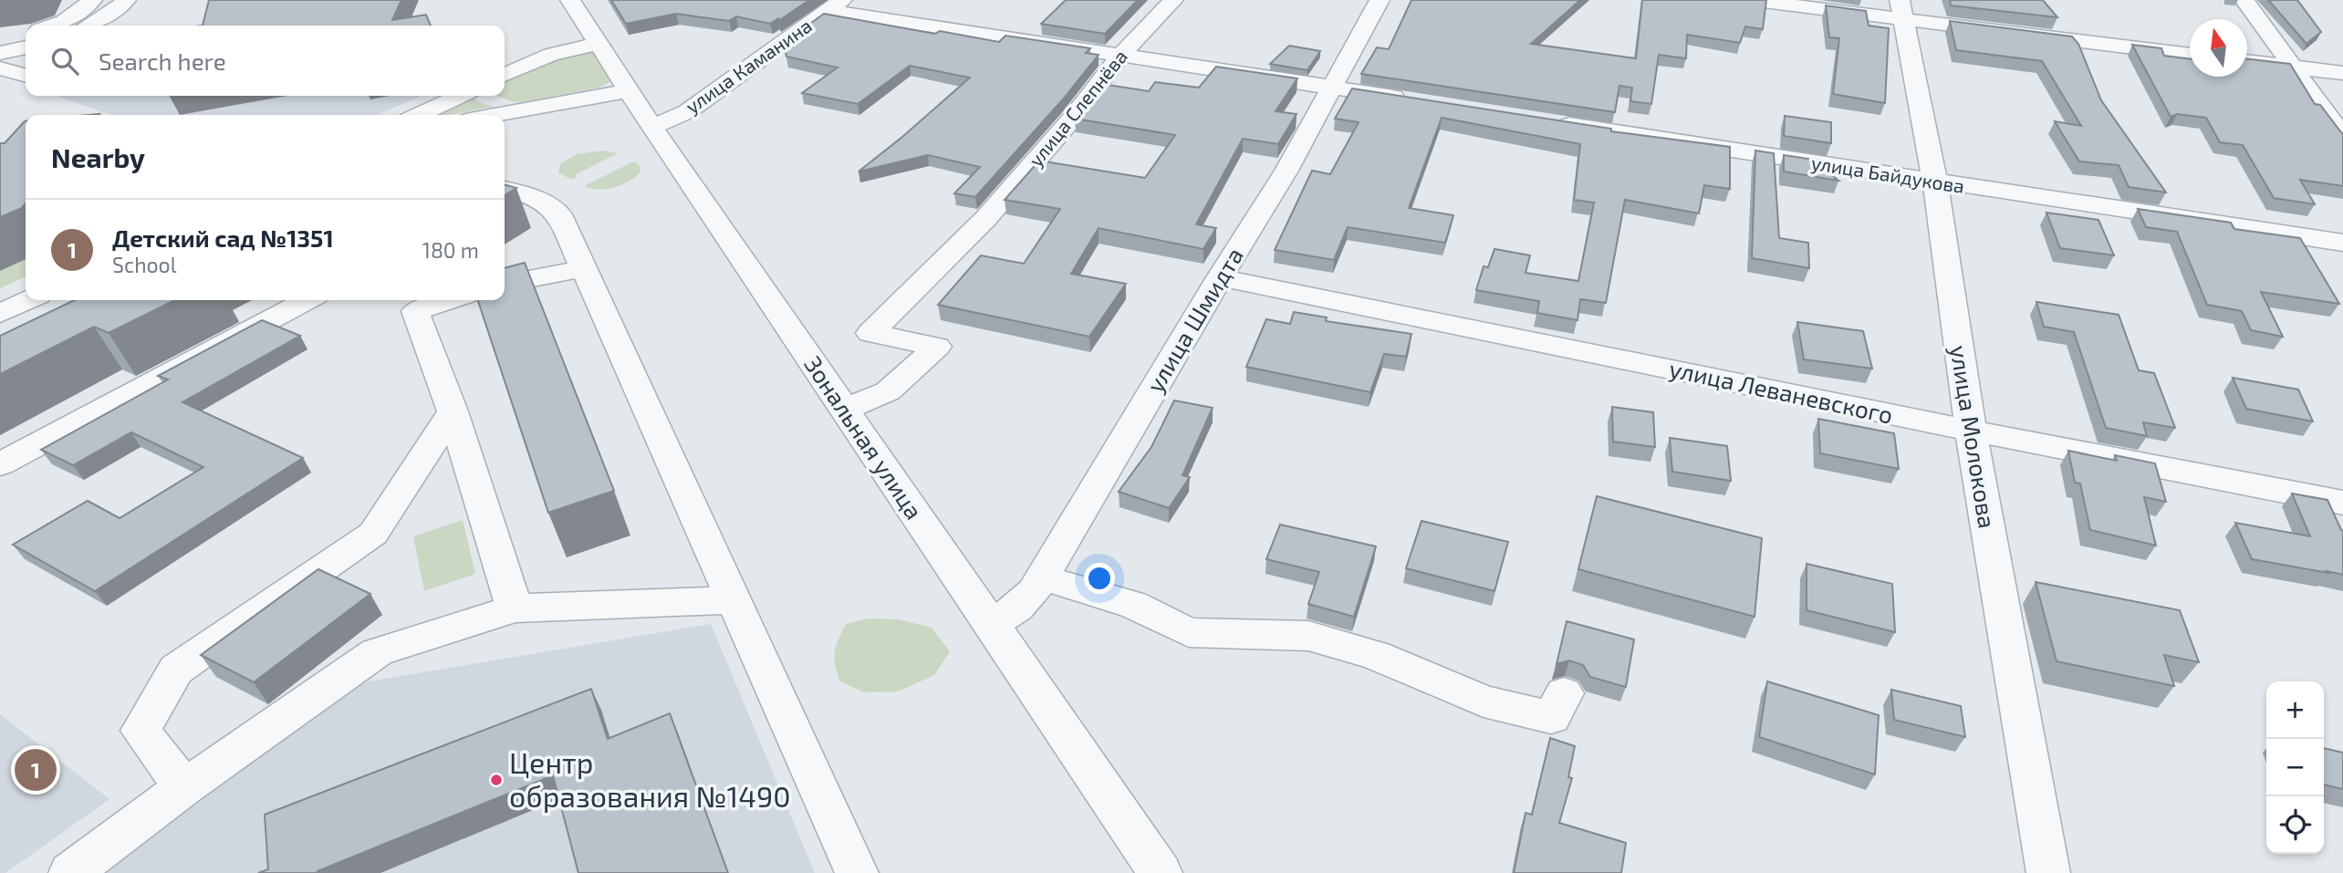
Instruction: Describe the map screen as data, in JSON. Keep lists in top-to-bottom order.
{
  "streets": {
    "street": [
      "улица Каманина",
      "улица Слепнёва",
      "улица Байдукова",
      "улица Шмидта",
      "улица Леваневского",
      "улица Молокова",
      "Зональная улица"
    ]
  },
  "crossings": [
    ["улица Каманина", "Зональная улица"],
    ["улица Слепнёва", "Зональная улица"],
    ["улица Байдукова", "улица Молокова"],
    ["улица Шмидта", "улица Леваневского"],
    ["улица Шмидта", "Зональная улица"],
    ["улица Леваневского", "улица Молокова"]
  ],
  "places": ["Центр образования №1490"],
  "north": "top",
  "page": {
    "search": "Search here",
    "heading": "Nearby",
    "list": [
      {
        "mark": "1",
        "name": "Детский сад №1351",
        "note": "School",
        "value": "180 m"
      }
    ],
    "map_buttons": ["+", "−"],
    "pins": "1"
  }
}
